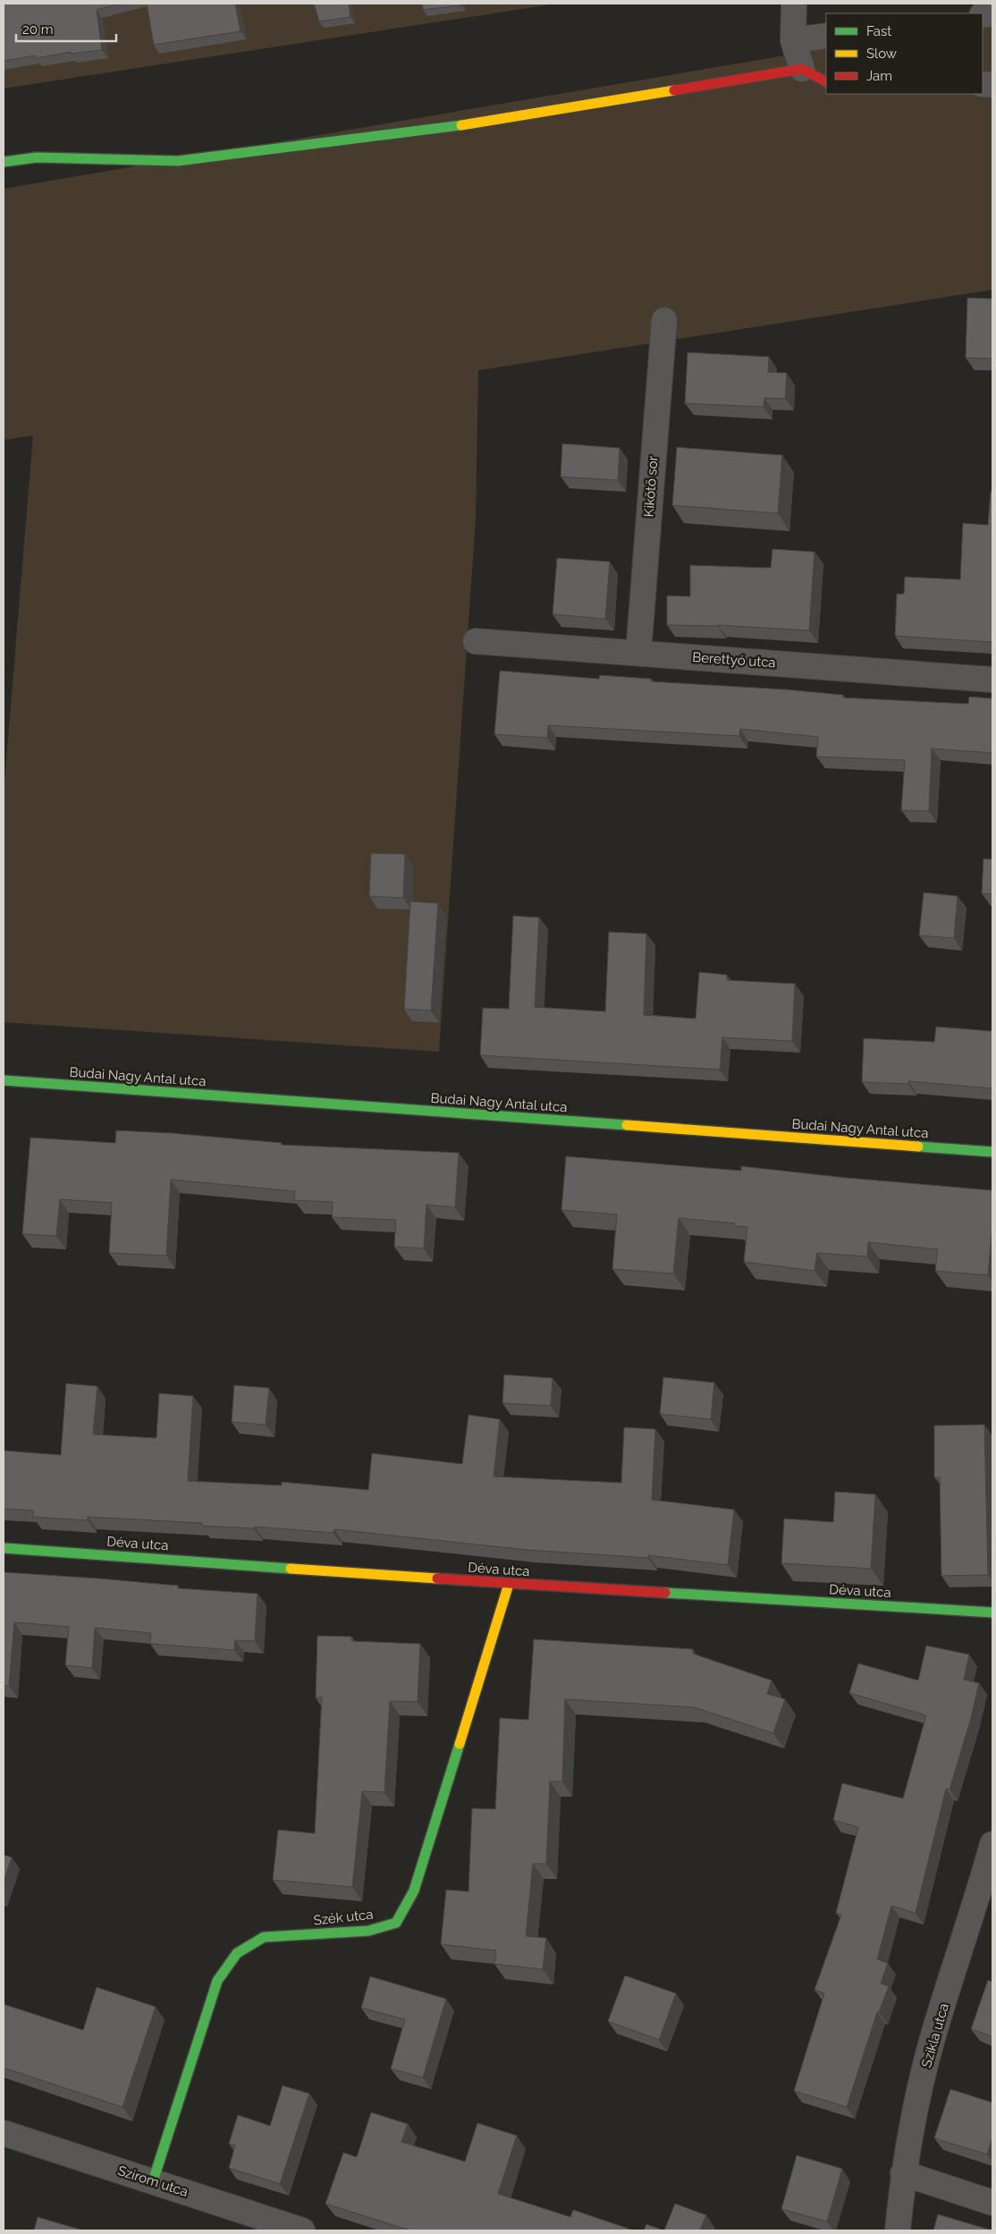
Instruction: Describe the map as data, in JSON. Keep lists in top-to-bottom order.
{
  "streets": {
    "street": [
      "Kikötő sor",
      "Berettyó utca",
      "Budai Nagy Antal utca",
      "Déva utca",
      "Szék utca",
      "Szikla utca",
      "Szirom utca"
    ]
  },
  "crossings": [
    ["Kikötő sor", "Berettyó utca"],
    ["Déva utca", "Szék utca"],
    ["Szék utca", "Szirom utca"]
  ],
  "legend": ["Fast", "Slow", "Jam"],
  "scale_bar": "20 m"
}
